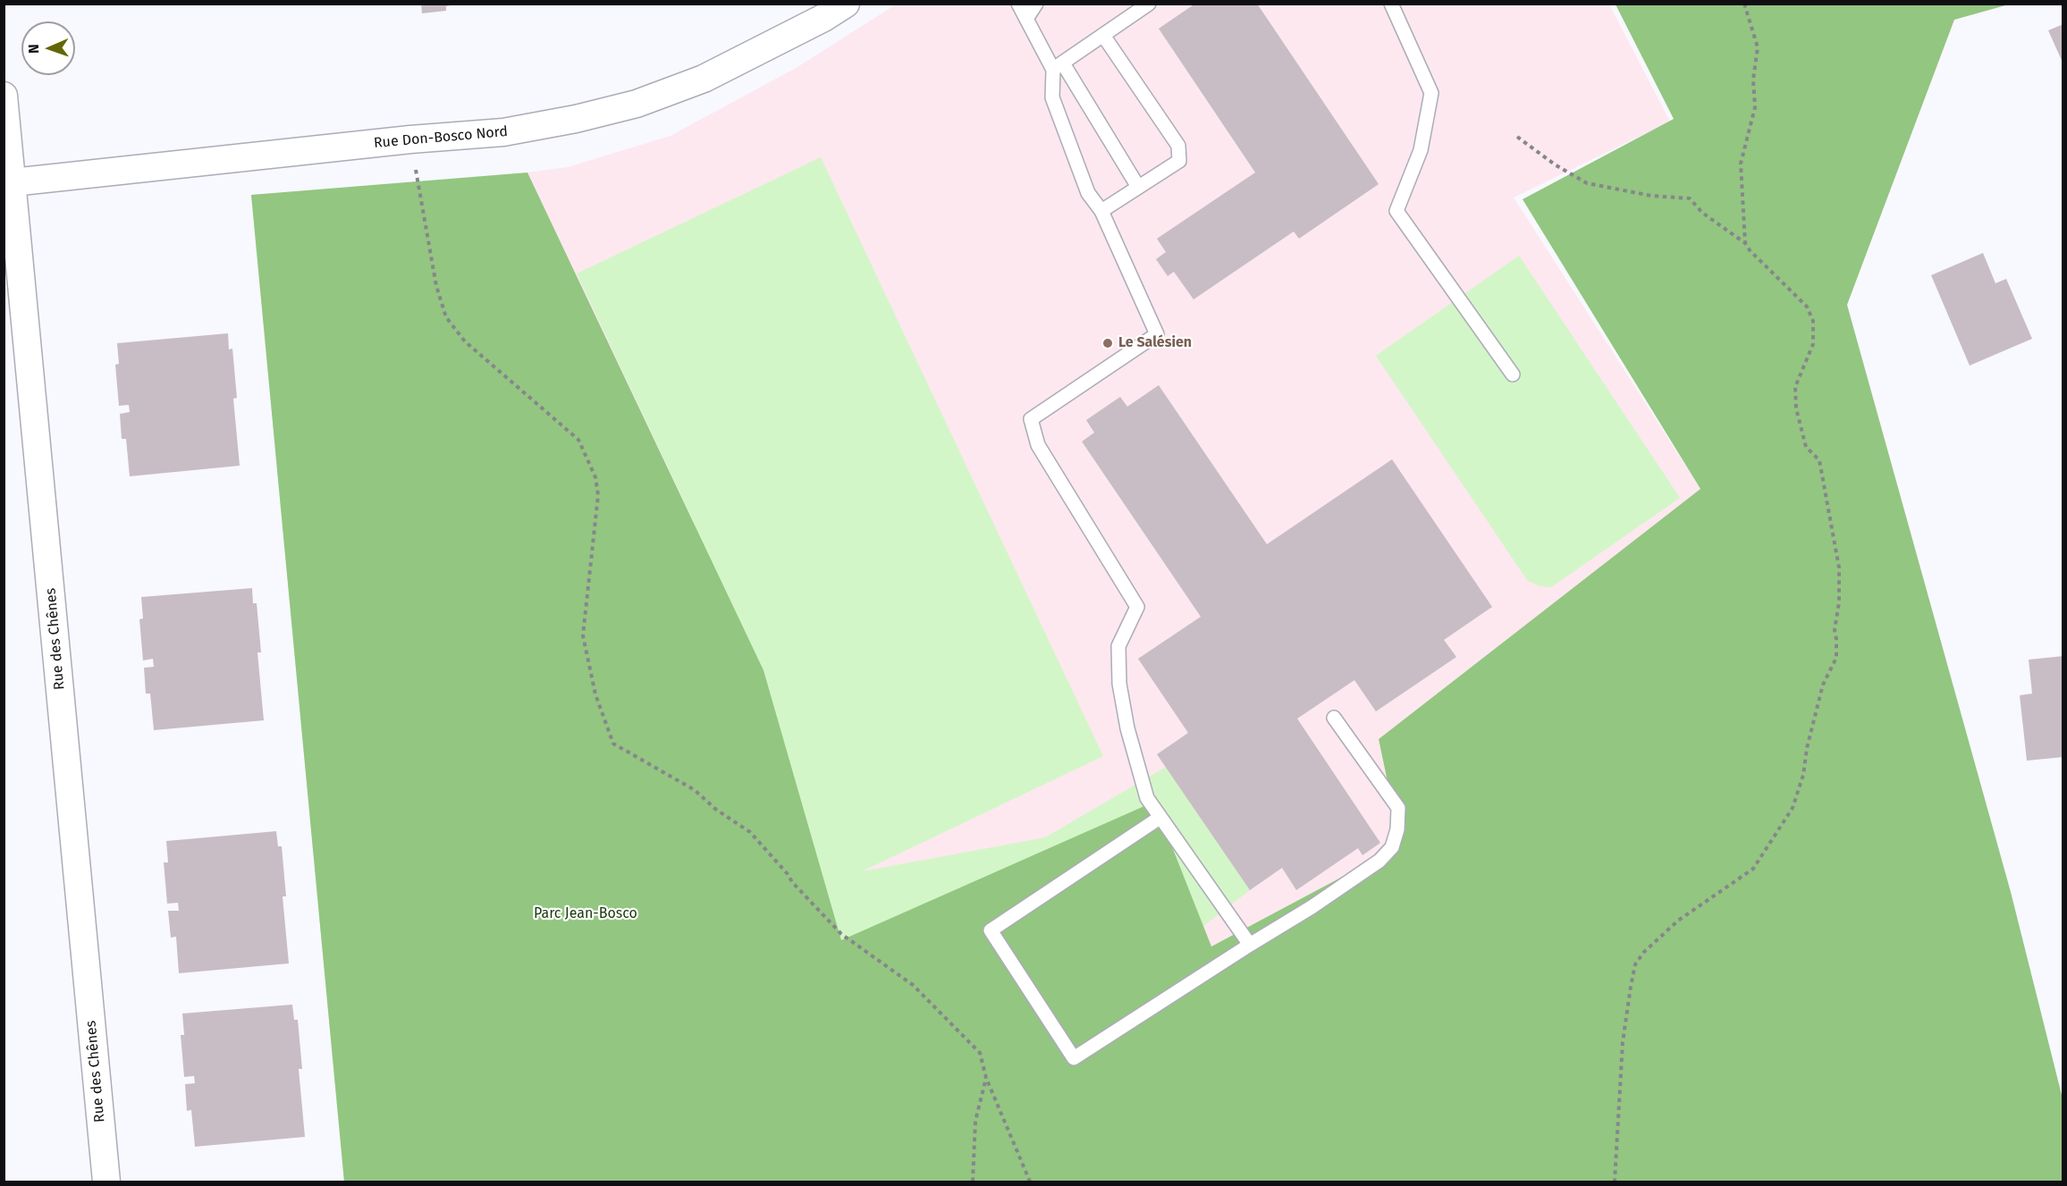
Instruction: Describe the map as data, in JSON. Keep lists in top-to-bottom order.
{
  "streets": {
    "street": ["Rue Don-Bosco Nord", "Rue des Chênes"]
  },
  "crossings": [
    ["Rue Don-Bosco Nord", "Rue des Chênes"]
  ],
  "parks": ["Parc Jean-Bosco"],
  "places": ["Le Salésien"],
  "north": "left"
}
